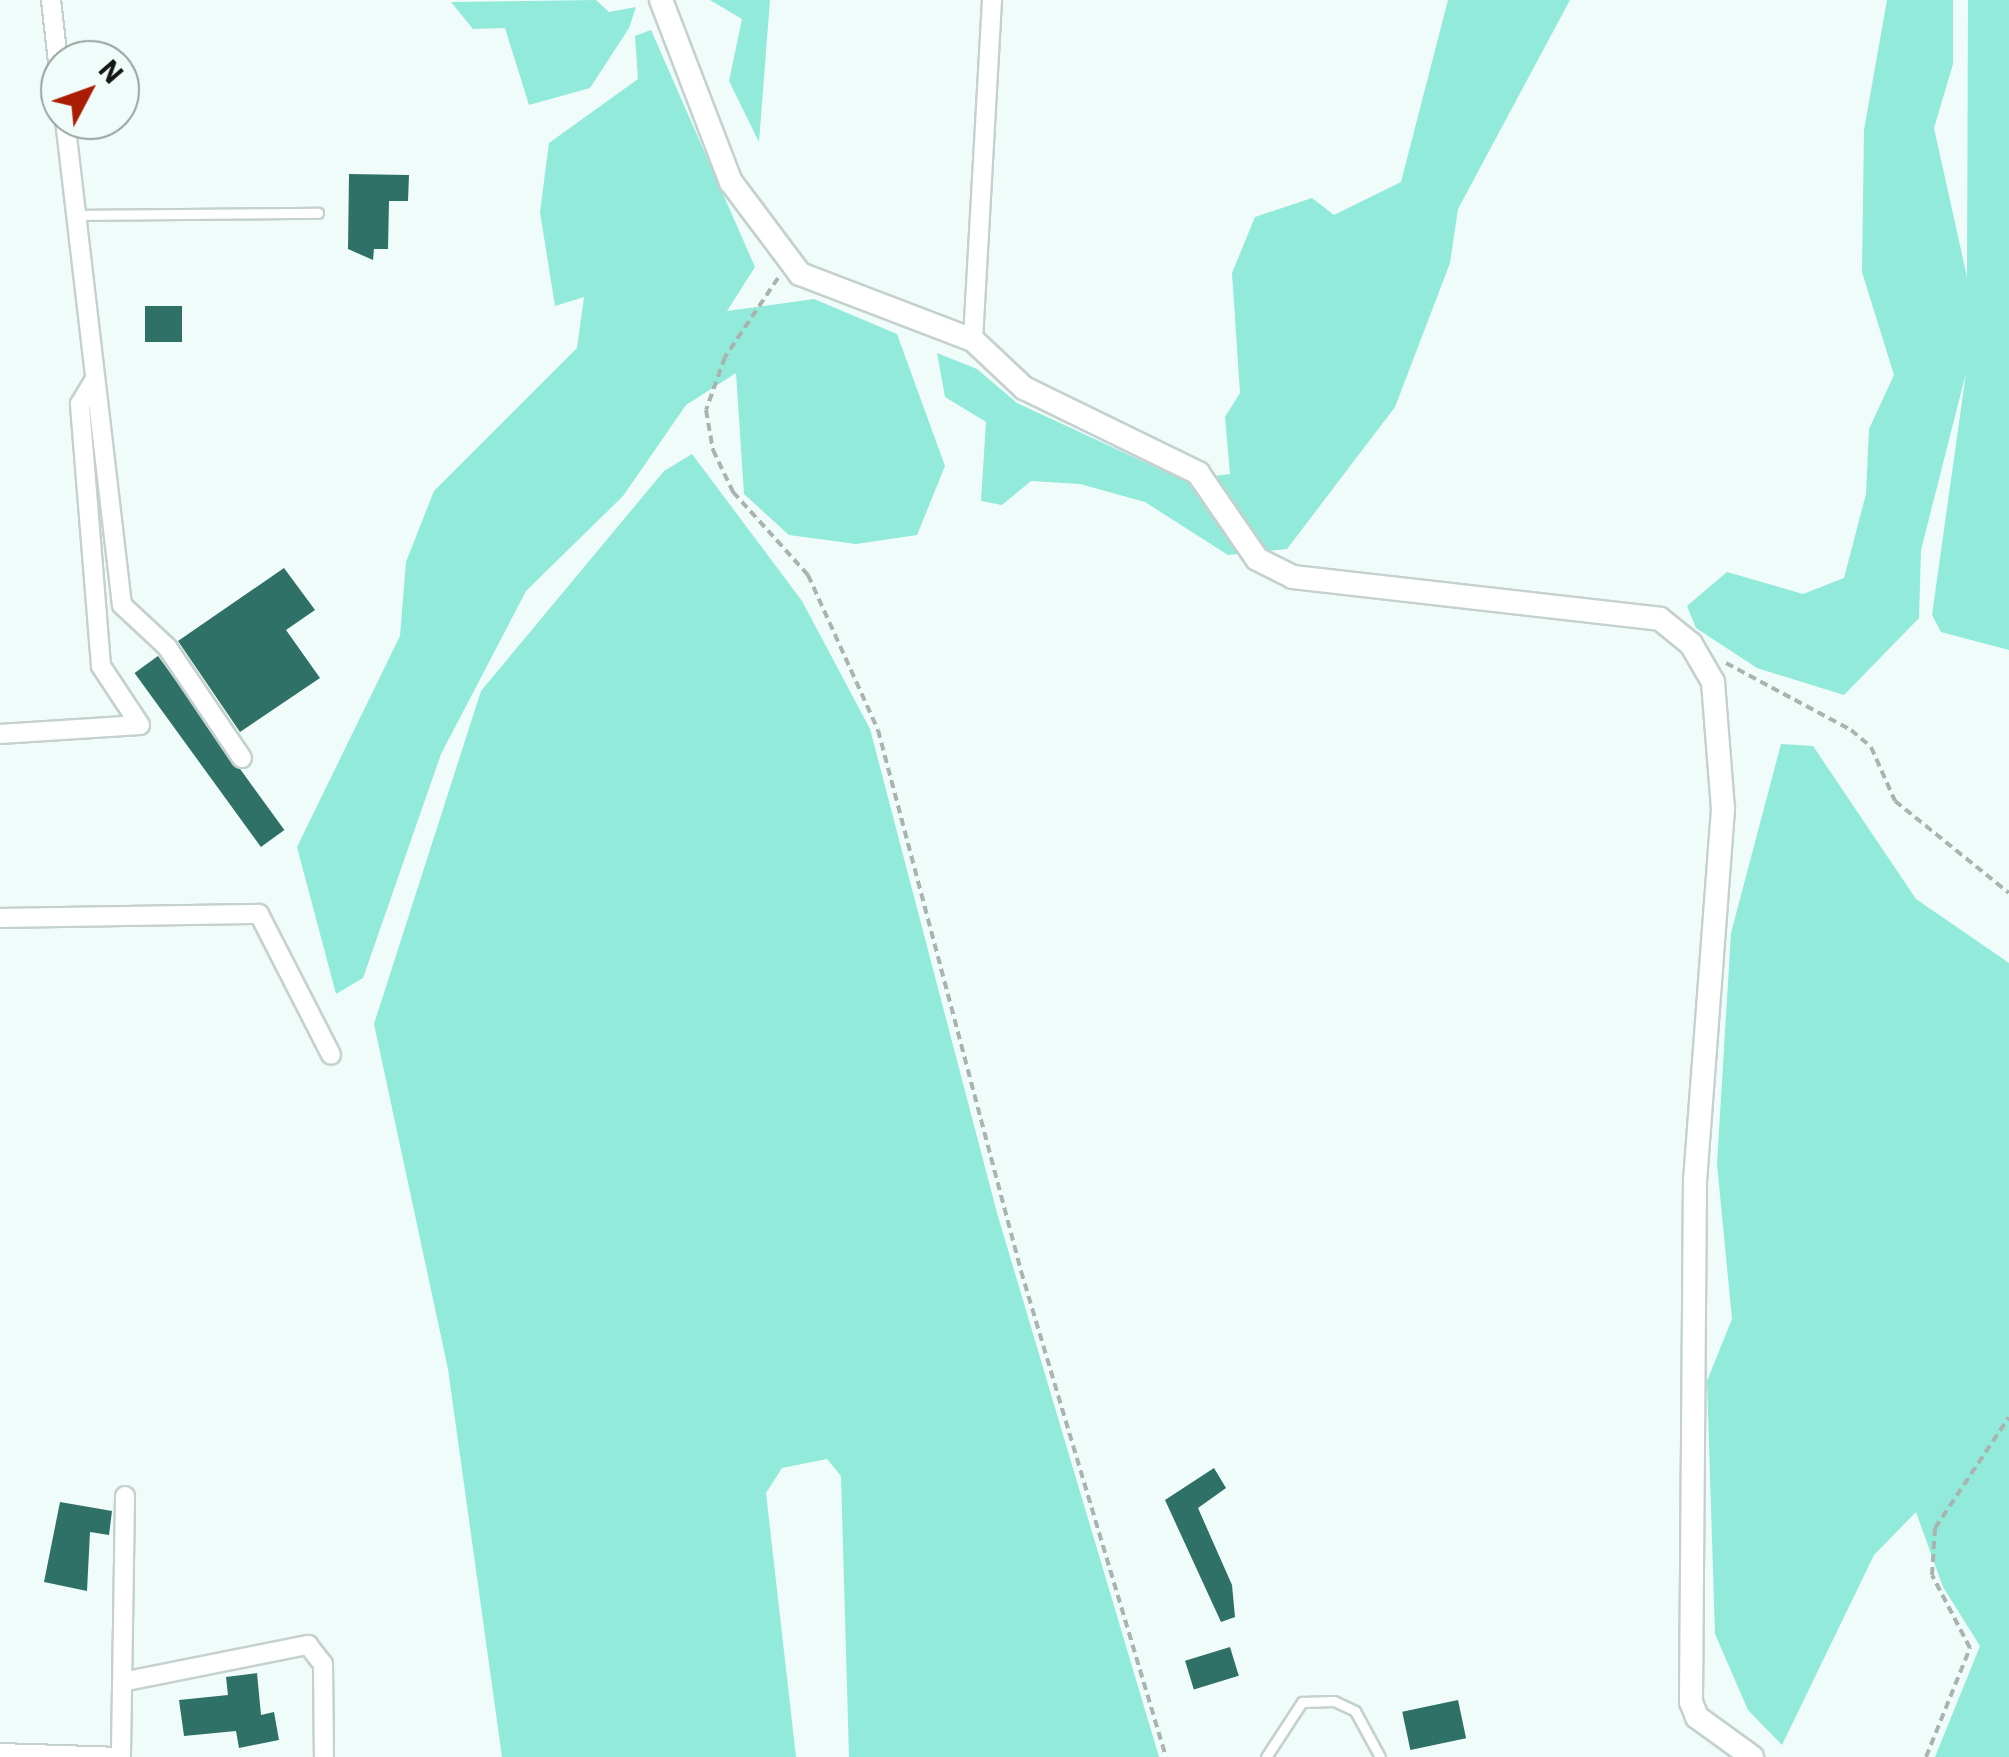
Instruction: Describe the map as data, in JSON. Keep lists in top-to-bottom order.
{
  "north": "top right"
}
